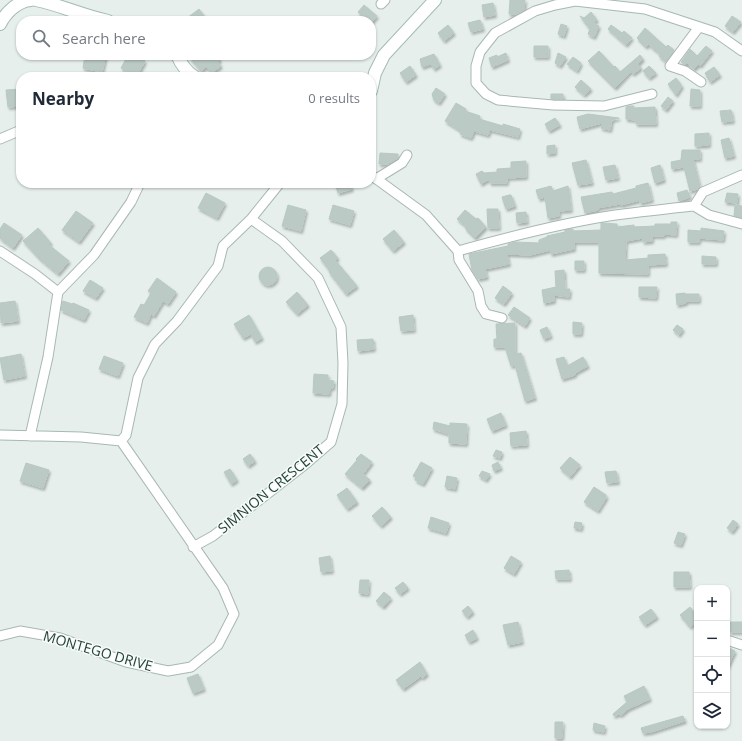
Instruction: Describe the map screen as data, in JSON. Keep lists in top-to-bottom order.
{
  "streets": {
    "street": ["SIMNION CRESCENT", "MONTEGO DRIVE"]
  },
  "crossings": [
    ["SIMNION CRESCENT", "MONTEGO DRIVE"]
  ],
  "page": {
    "search": "Search here",
    "heading": ["Nearby", "0 results"],
    "map_buttons": ["+", "−"]
  }
}
